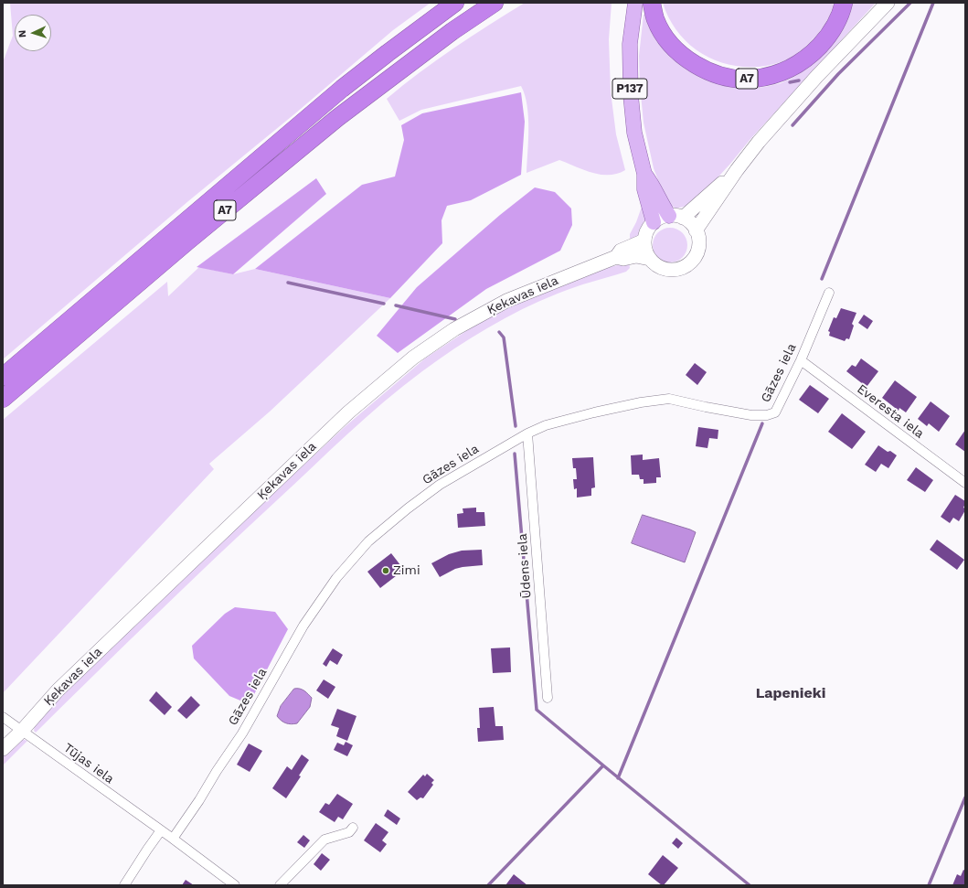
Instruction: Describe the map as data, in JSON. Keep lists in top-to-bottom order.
{
  "streets": {
    "highway": ["A7"],
    "main road": ["P137", "Ķekavas iela"],
    "street": [
      "Gāzes iela",
      "Everesta iela",
      "Ūdens iela",
      "Tūjas iela"
    ]
  },
  "crossings": [
    ["P137", "Ķekavas iela"],
    ["Ķekavas iela", "Tūjas iela"],
    ["Gāzes iela", "Everesta iela"],
    ["Gāzes iela", "Ūdens iela"],
    ["Gāzes iela", "Tūjas iela"]
  ],
  "districts": ["Lapenieki"],
  "places": ["Zimi"],
  "north": "left"
}
